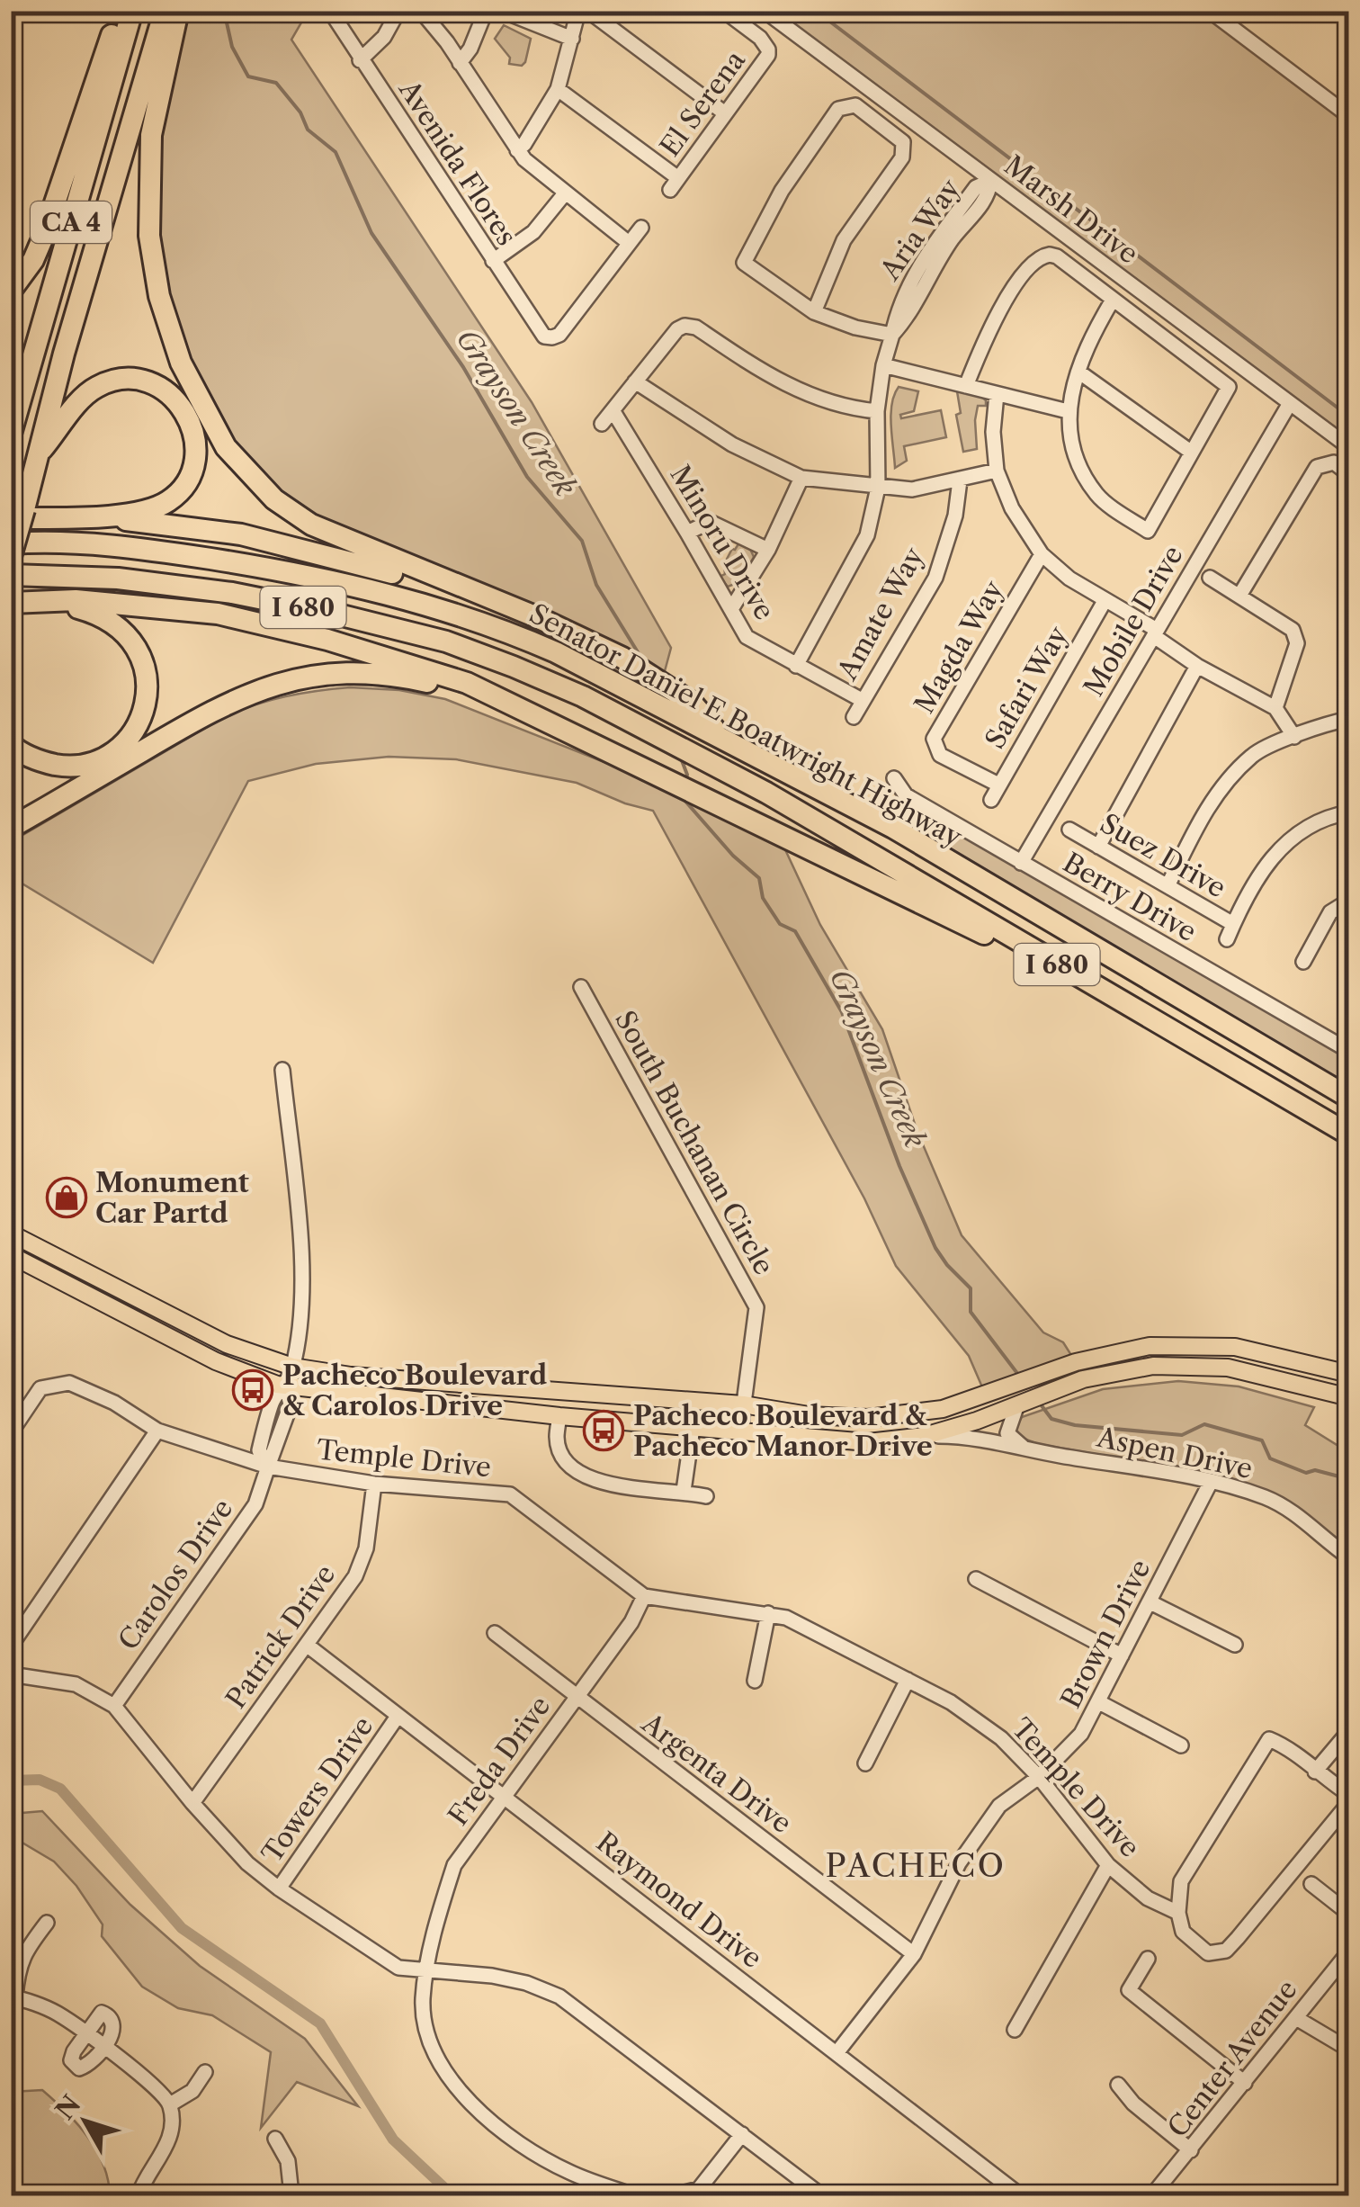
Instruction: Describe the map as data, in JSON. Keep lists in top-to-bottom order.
{
  "streets": {
    "highway": ["CA 4", "I 680", "Senator Daniel E Boatwright Highway"],
    "street": [
      "El Serena",
      "Avenida Flores",
      "Marsh Drive",
      "Aria Way",
      "Minoru Drive",
      "Amate Way",
      "Mobile Drive",
      "Magda Way",
      "Safari Way",
      "Suez Drive",
      "Berry Drive",
      "South Buchanan Circle",
      "Aspen Drive",
      "Temple Drive",
      "Carolos Drive",
      "Brown Drive",
      "Patrick Drive",
      "Freda Drive",
      "Argenta Drive",
      "Towers Drive",
      "Raymond Drive",
      "Center Avenue"
    ]
  },
  "crossings": [
    ["Marsh Drive", "Aria Way"],
    ["Marsh Drive", "Mobile Drive"],
    ["Aria Way", "Minoru Drive"],
    ["Minoru Drive", "Amate Way"],
    ["Mobile Drive", "Berry Drive"],
    ["Magda Way", "Safari Way"],
    ["Aspen Drive", "Brown Drive"],
    ["Temple Drive", "Carolos Drive"],
    ["Temple Drive", "Brown Drive"],
    ["Temple Drive", "Patrick Drive"],
    ["Temple Drive", "Freda Drive"],
    ["Brown Drive", "Argenta Drive"],
    ["Brown Drive", "Raymond Drive"],
    ["Patrick Drive", "Raymond Drive"],
    ["Freda Drive", "Argenta Drive"],
    ["Freda Drive", "Raymond Drive"],
    ["Towers Drive", "Raymond Drive"]
  ],
  "districts": ["PACHECO"],
  "water": ["Grayson Creek"],
  "places": {
    "shop": ["Monument Car Partd"],
    "bus stop": ["Pacheco Boulevard & Carolos Drive", "Pacheco Boulevard & Pacheco Manor Drive"]
  },
  "north": "top left"
}
